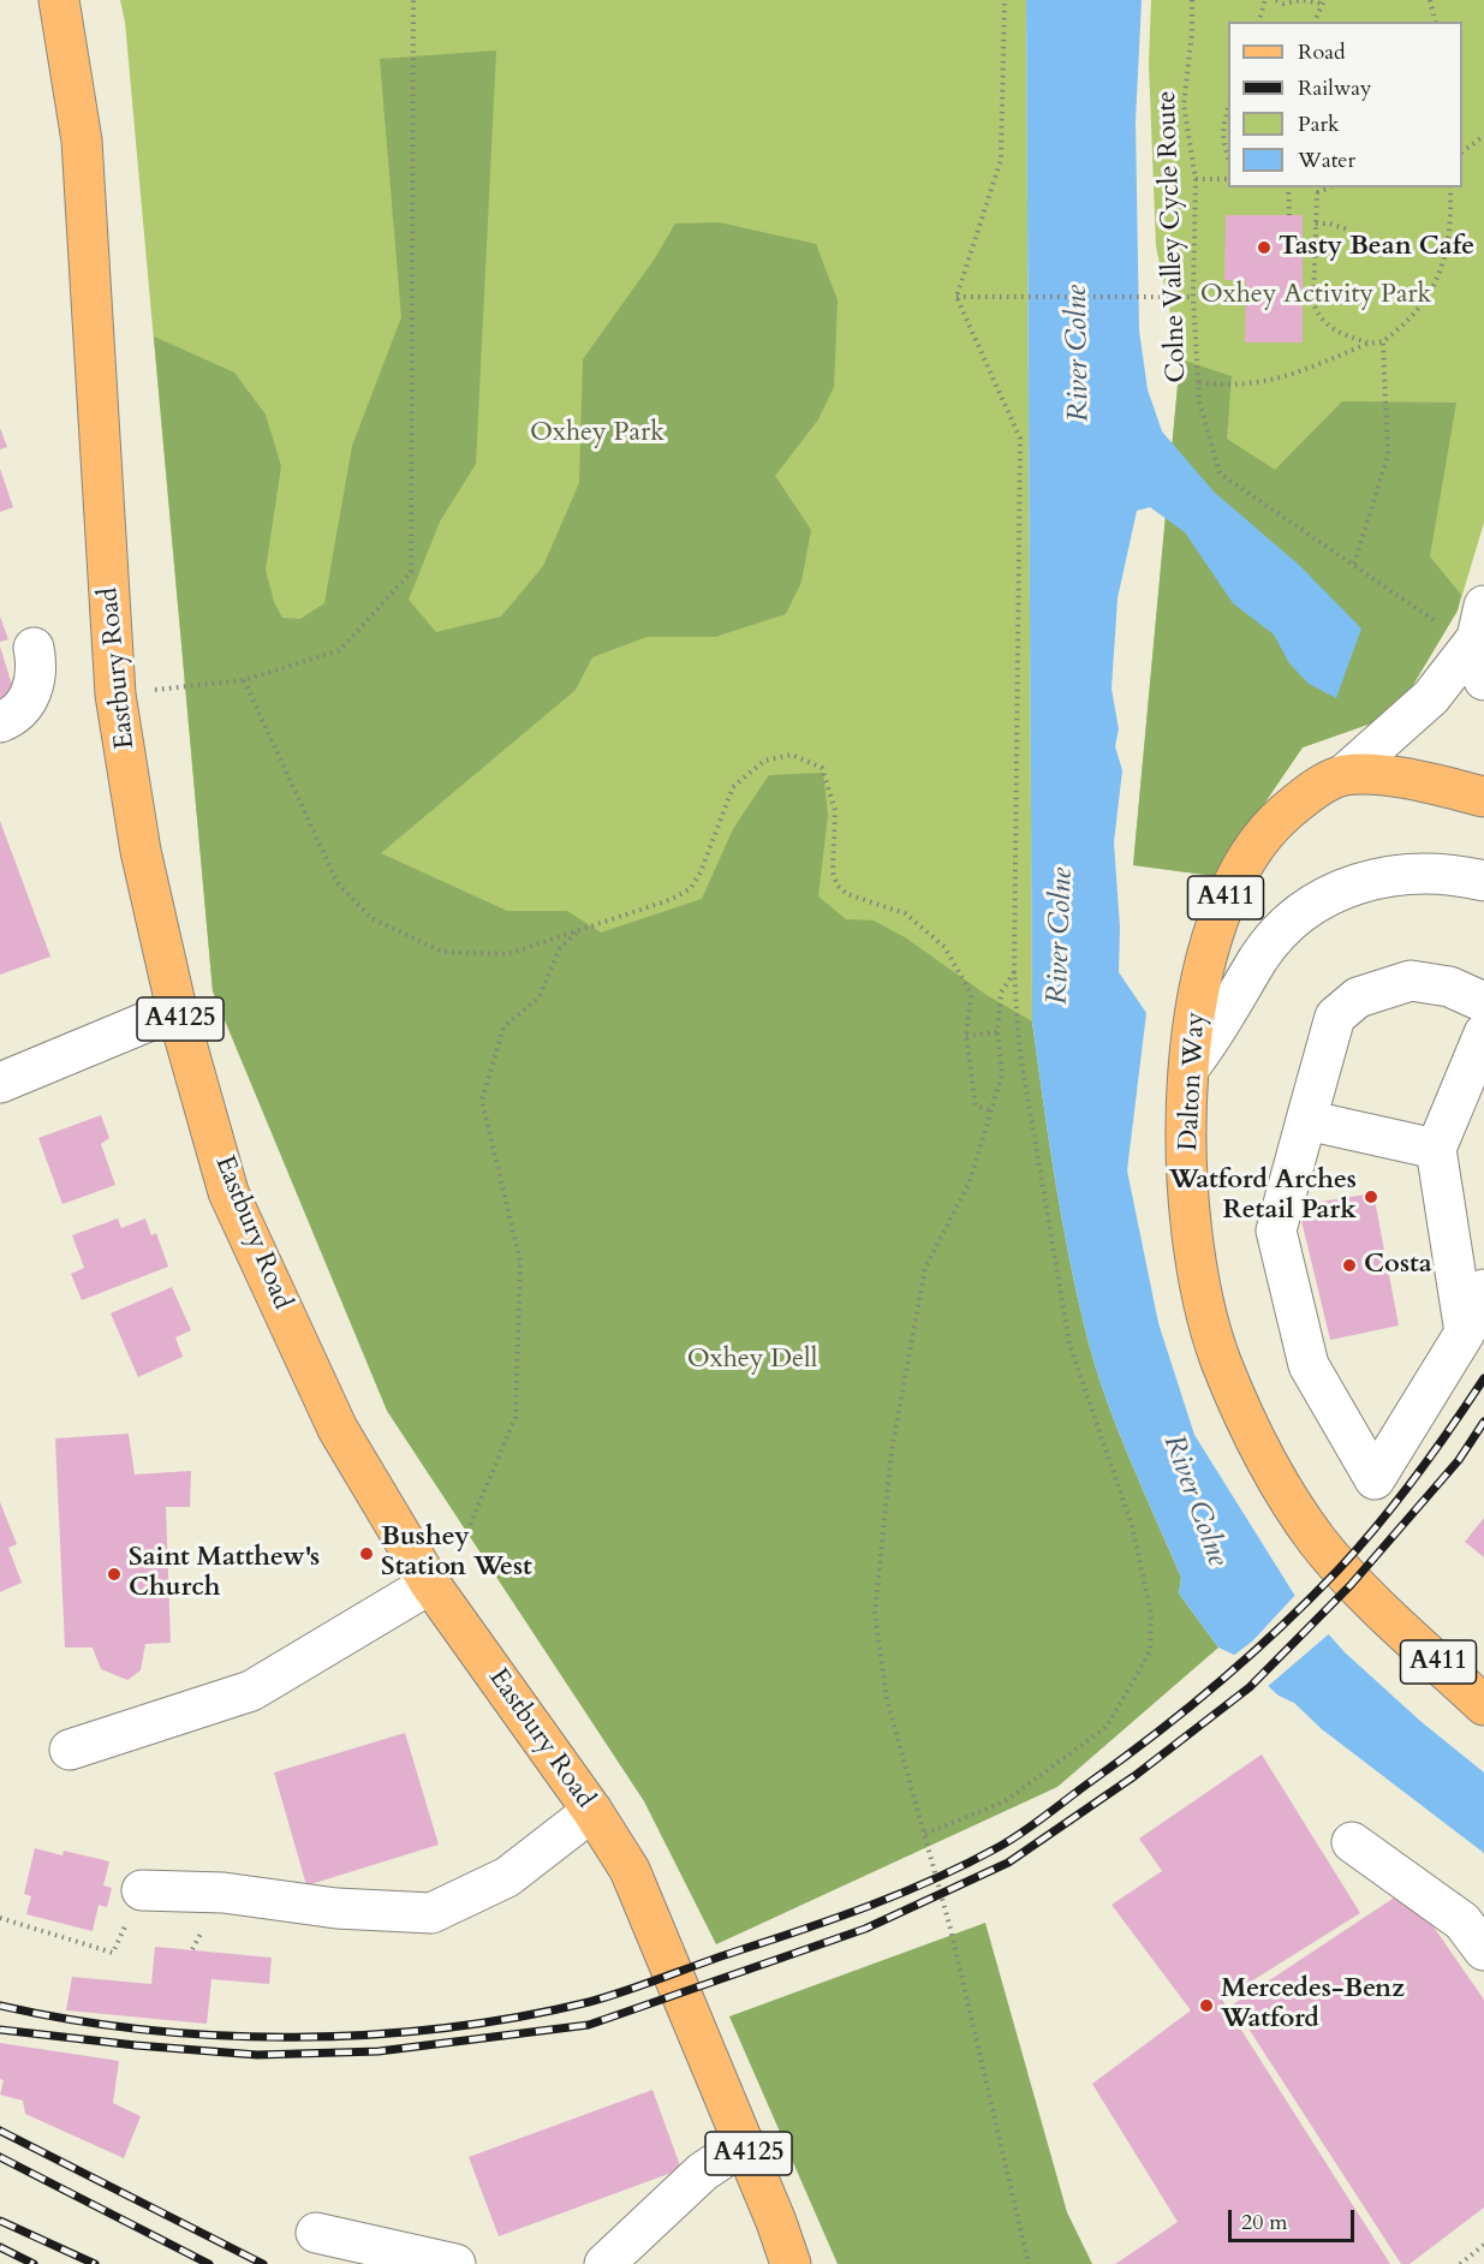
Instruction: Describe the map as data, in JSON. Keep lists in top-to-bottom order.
{
  "streets": {
    "main road": [
      "Eastbury Road",
      "A411",
      "A4125",
      "Dalton Way"
    ],
    "path": ["Colne Valley Cycle Route"]
  },
  "water": ["River Colne"],
  "parks": ["Oxhey Activity Park", "Oxhey Park", "Oxhey Dell"],
  "places": [
    "Tasty Bean Cafe",
    "Watford Arches Retail Park",
    "Costa",
    "Bushey Station West",
    "Saint Matthew's Church",
    "Mercedes-Benz Watford"
  ],
  "legend": [
    "Road",
    "Railway",
    "Park",
    "Water"
  ],
  "scale_bar": "20 m"
}
